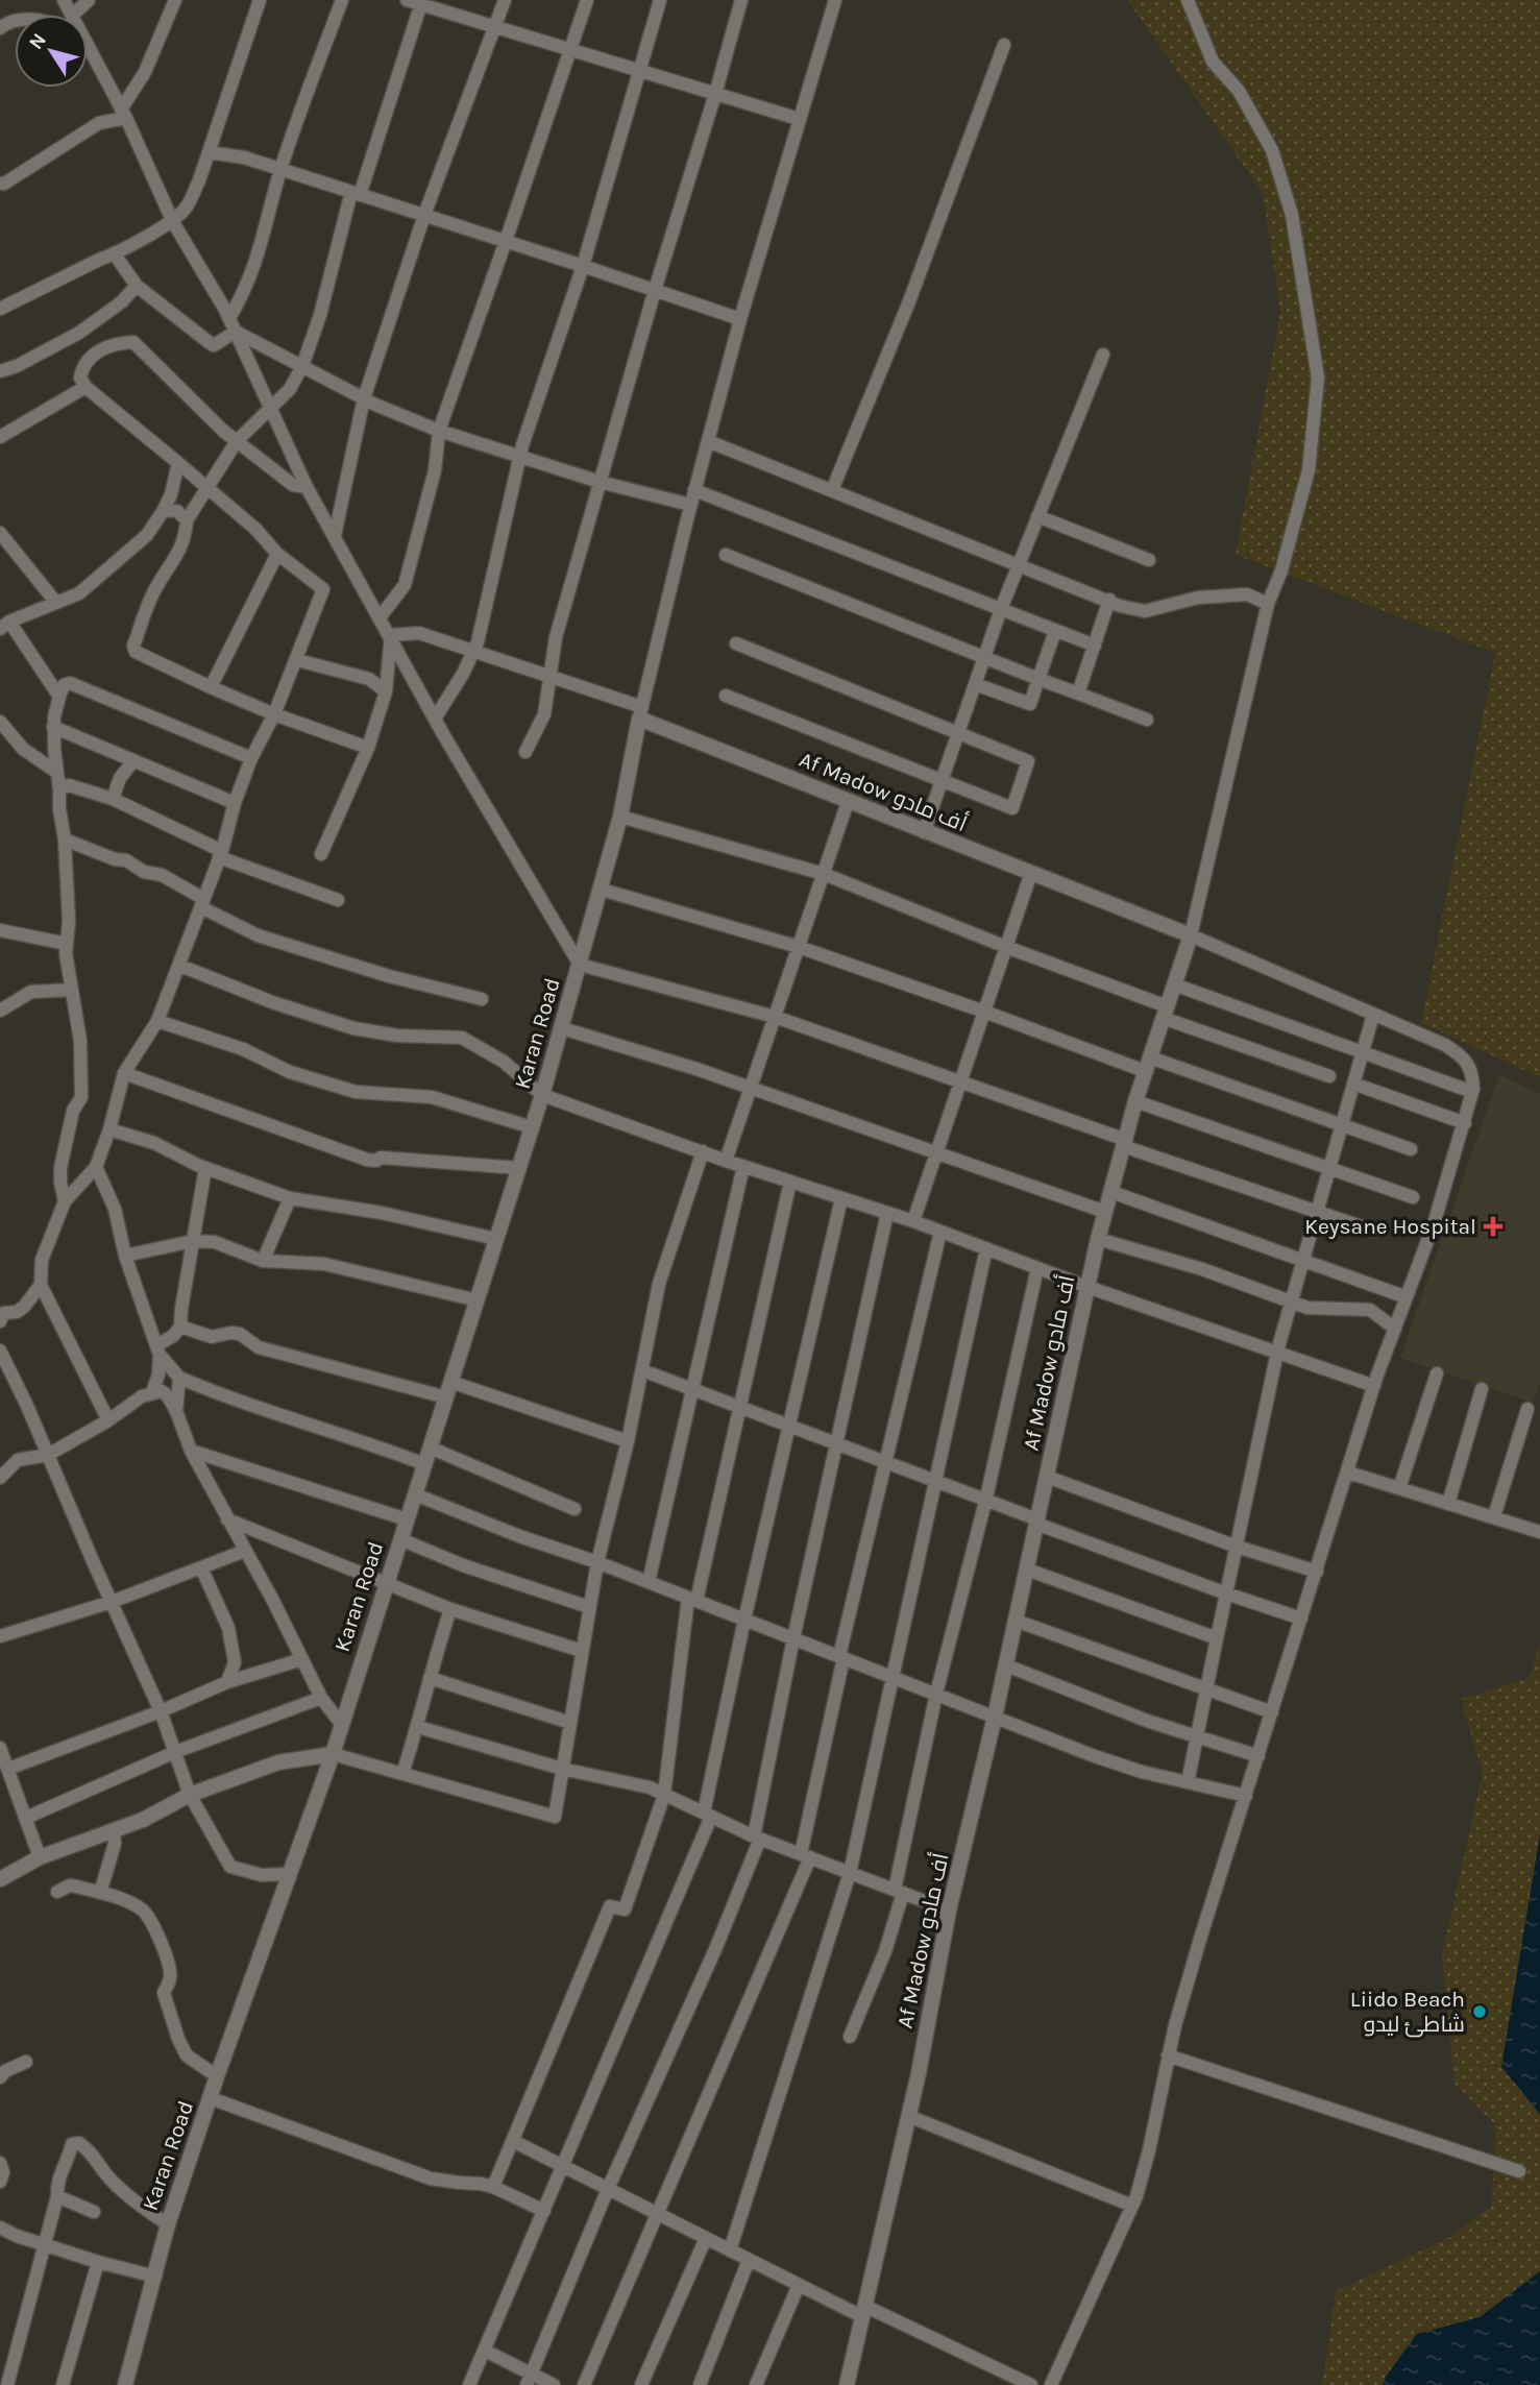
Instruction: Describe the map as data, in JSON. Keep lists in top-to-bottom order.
{
  "streets": {
    "street": ["Af Madow أف مادو", "Karan Road"]
  },
  "crossings": [
    ["Af Madow أف مادو", "Karan Road"]
  ],
  "places": {
    "health": ["Keysane Hospital"],
    "other": ["Liido Beach شاطئ ليدو"]
  },
  "north": "top left"
}
